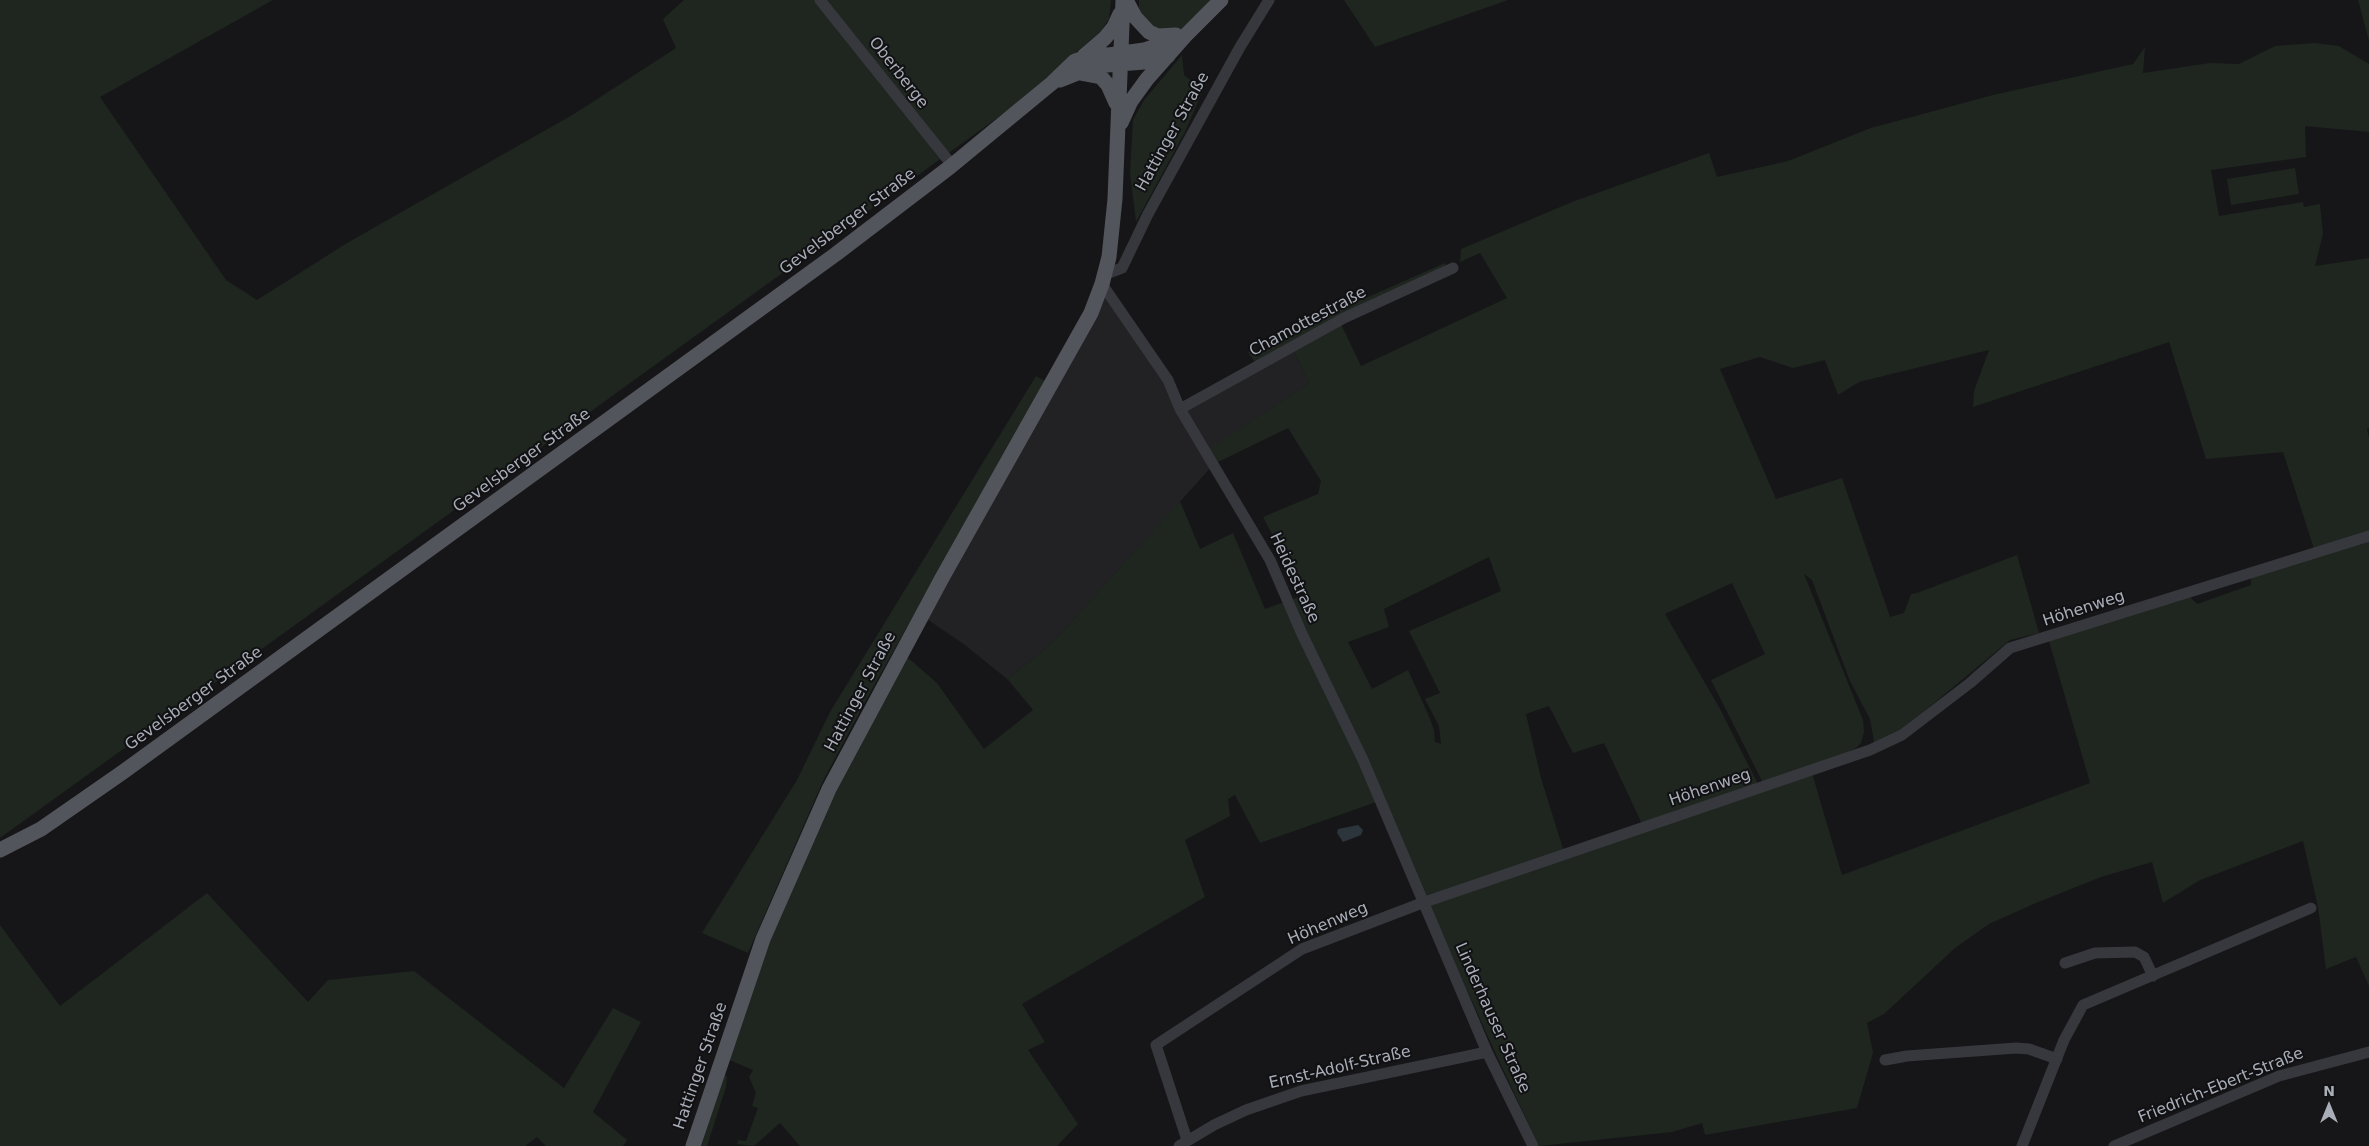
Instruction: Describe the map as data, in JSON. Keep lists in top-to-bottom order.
{
  "streets": {
    "main road": ["Hattinger Straße", "Gevelsberger Straße"],
    "street": [
      "Oberberge",
      "Chamottestraße",
      "Heidestraße",
      "Höhenweg",
      "Linderhauser Straße",
      "Ernst-Adolf-Straße",
      "Friedrich-Ebert-Straße"
    ]
  },
  "crossings": [
    ["Oberberge", "Gevelsberger Straße"],
    ["Hattinger Straße", "Gevelsberger Straße"],
    ["Hattinger Straße", "Heidestraße"],
    ["Chamottestraße", "Heidestraße"],
    ["Heidestraße", "Höhenweg"],
    ["Heidestraße", "Linderhauser Straße"],
    ["Höhenweg", "Linderhauser Straße"],
    ["Höhenweg", "Ernst-Adolf-Straße"],
    ["Linderhauser Straße", "Ernst-Adolf-Straße"]
  ],
  "north": "top"
}
